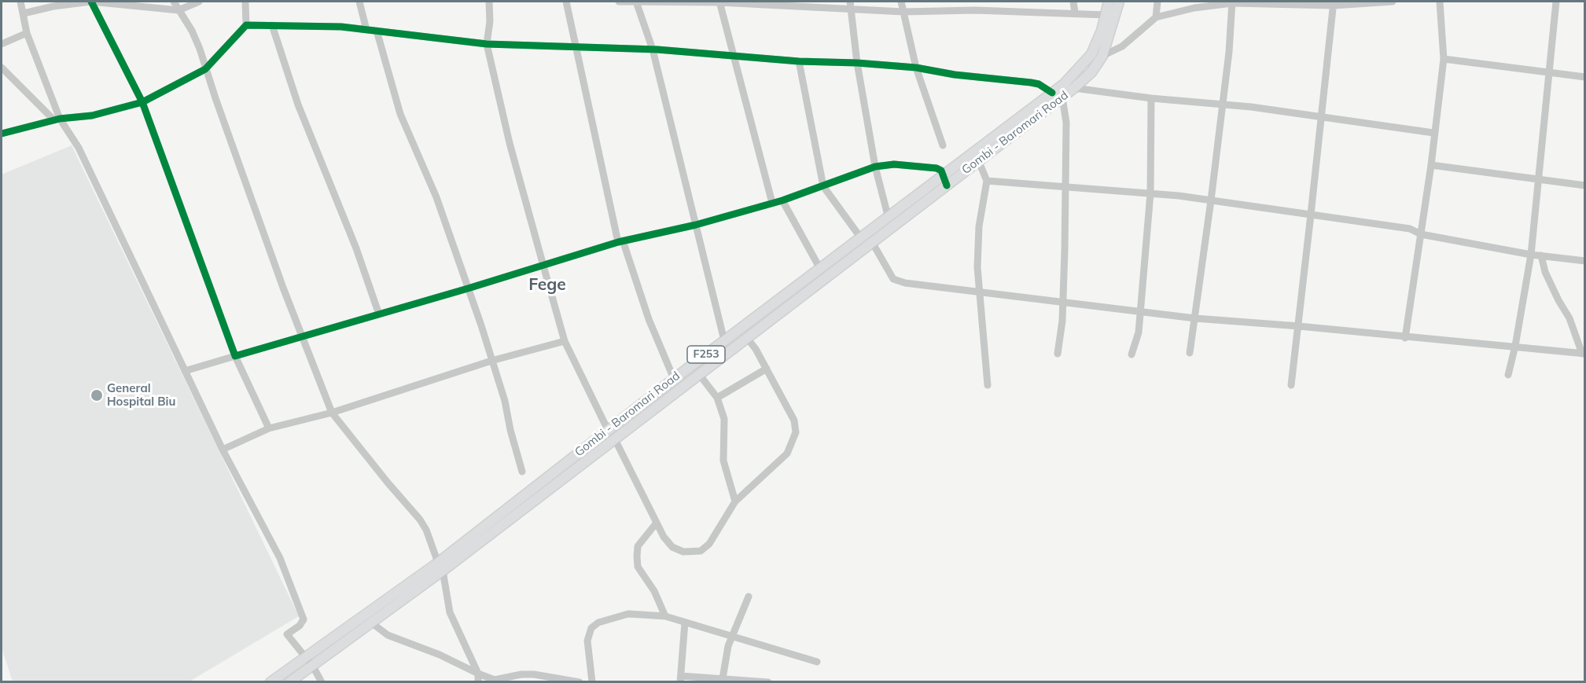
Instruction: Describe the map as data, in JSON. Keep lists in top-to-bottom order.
{
  "streets": {
    "main road": ["Gombi - Baromari Road", "F253"]
  },
  "districts": ["Fege"],
  "places": ["General Hospital Biu"]
}
